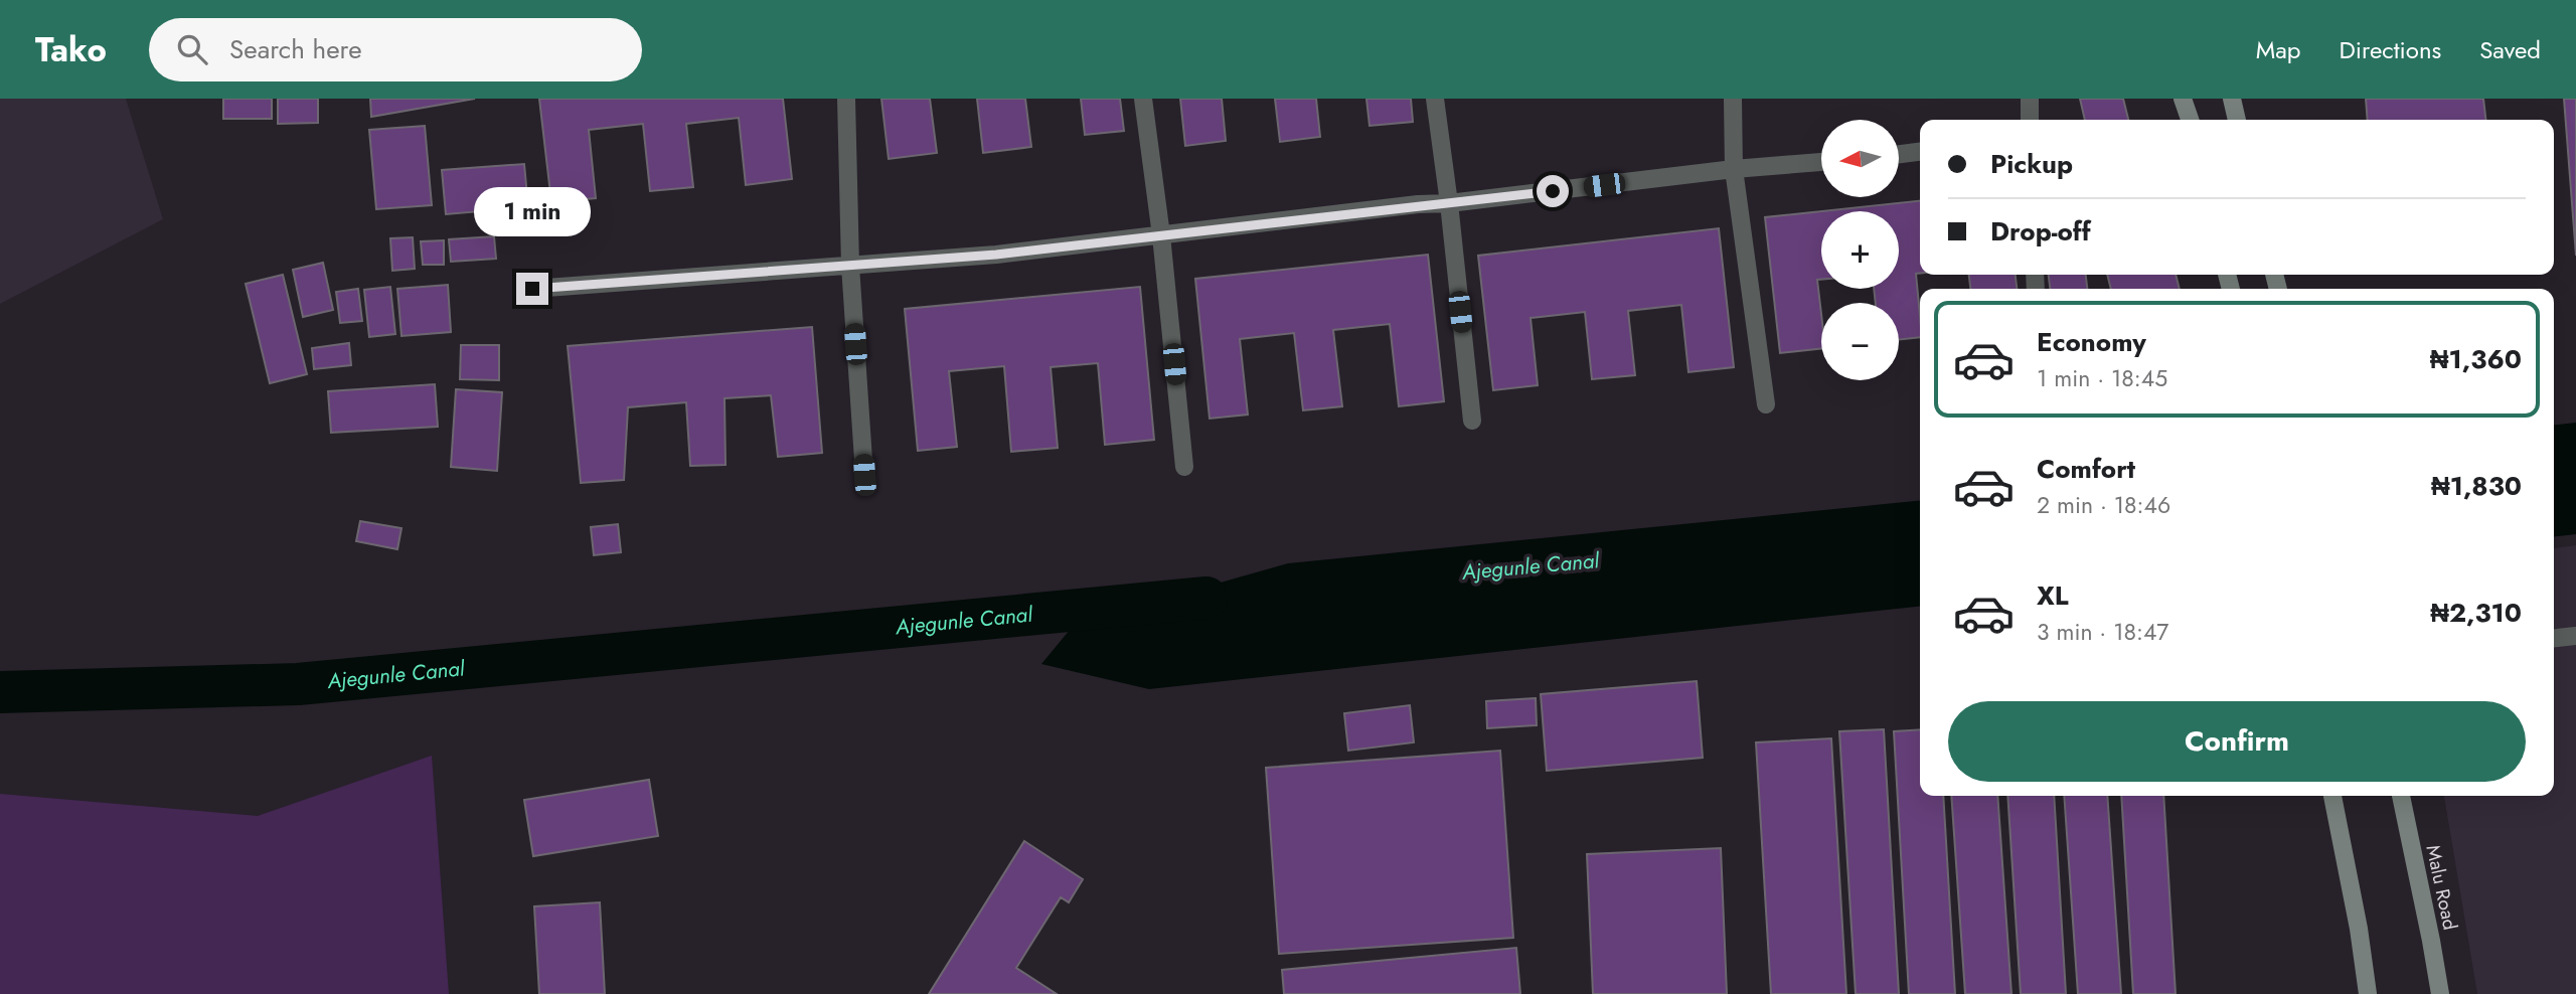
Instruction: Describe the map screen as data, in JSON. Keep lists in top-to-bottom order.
{
  "streets": {
    "main road": ["Malu Road"]
  },
  "water": ["Ajegunle Canal"],
  "north": "left",
  "page": {
    "header": "Tako",
    "search": "Search here",
    "nav": ["Map", "Directions", "Saved"],
    "map_buttons": ["+", "−"],
    "banner": ["Pickup", "Drop-off"],
    "bubble": "1 min",
    "list": [
      {
        "name": "Economy",
        "note": "1 min · 18:45",
        "value": "₦1,360"
      },
      {
        "name": "Comfort",
        "note": "2 min · 18:46",
        "value": "₦1,830"
      },
      {
        "name": "XL",
        "note": "3 min · 18:47",
        "value": "₦2,310"
      }
    ],
    "buttons": "Confirm"
  }
}
